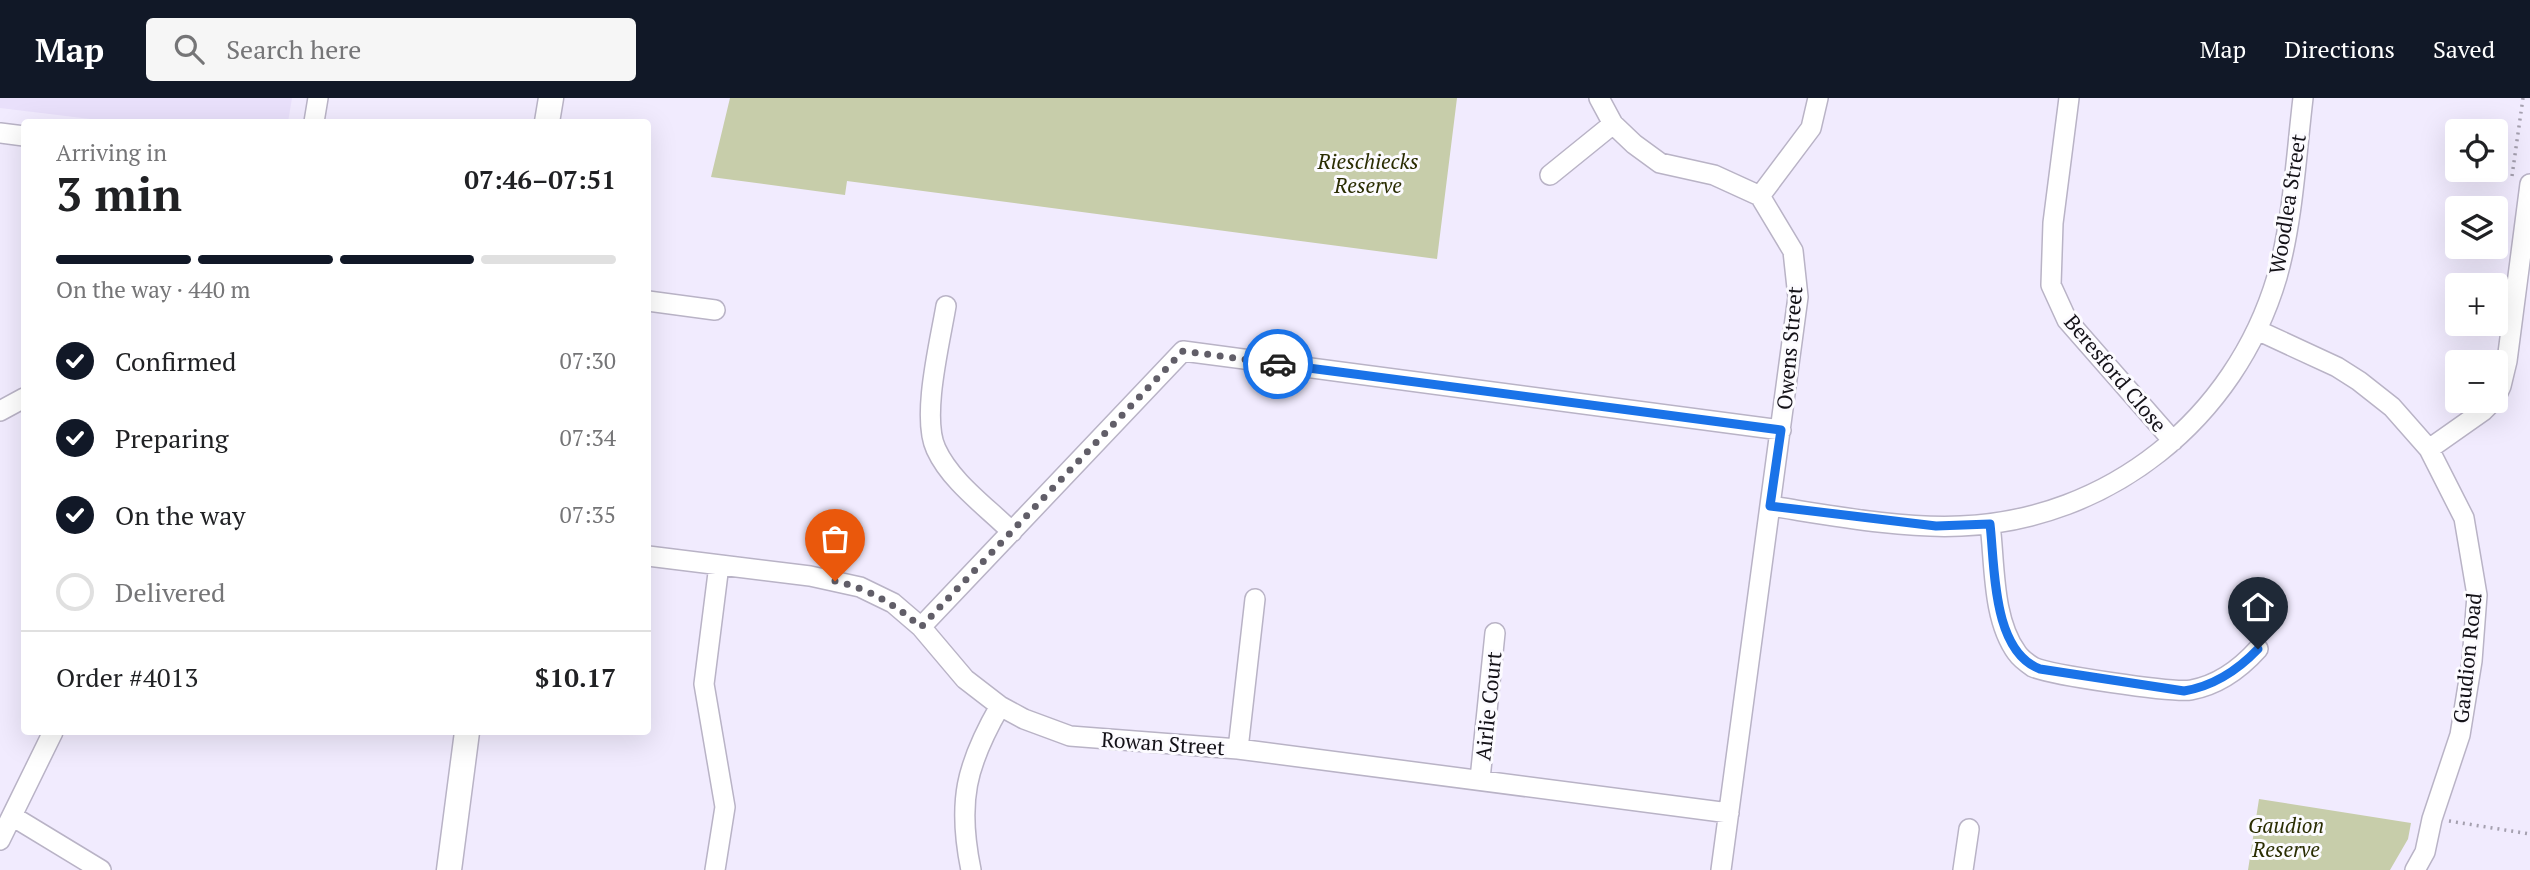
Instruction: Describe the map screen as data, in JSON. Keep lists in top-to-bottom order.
{
  "streets": {
    "street": [
      "Woodlea Street",
      "Owens Street",
      "Beresford Close",
      "Gaudion Road",
      "Airlie Court",
      "Rowan Street"
    ]
  },
  "crossings": [
    ["Woodlea Street", "Owens Street"],
    ["Woodlea Street", "Beresford Close"],
    ["Woodlea Street", "Gaudion Road"],
    ["Owens Street", "Rowan Street"],
    ["Airlie Court", "Rowan Street"]
  ],
  "parks": ["Rieschiecks Reserve", "Gaudion Reserve"],
  "page": {
    "header": "Map",
    "search": "Search here",
    "nav": ["Map", "Directions", "Saved"],
    "map_buttons": ["+", "−"],
    "heading": ["3 min", "Arriving in", "07:46–07:51"],
    "panel": ["Order #4013", "$10.17"],
    "bar": "On the way · 440 m",
    "list": [
      ["Confirmed", "07:30"],
      ["Preparing", "07:34"],
      ["On the way", "07:35"],
      "Delivered"
    ]
  }
}
